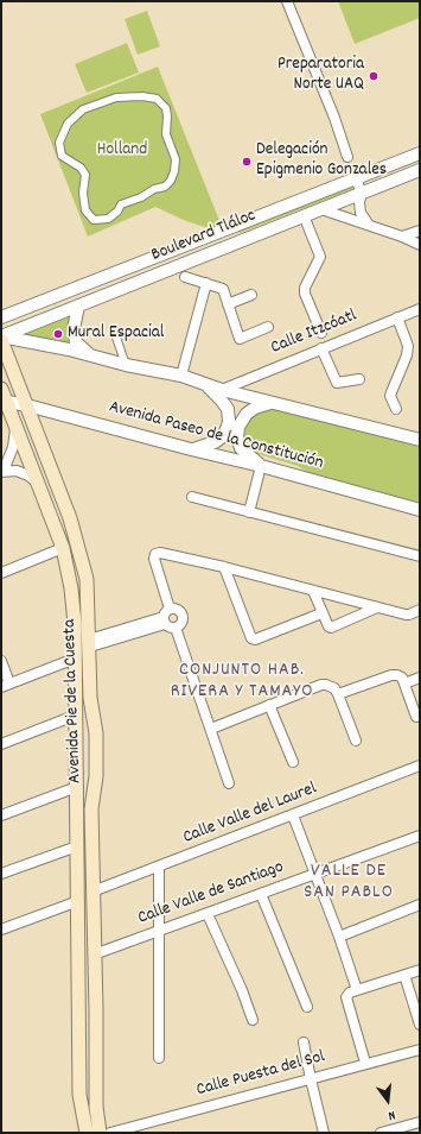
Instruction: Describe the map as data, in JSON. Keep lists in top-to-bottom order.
{
  "streets": {
    "main road": ["Avenida Pie de la Cuesta"],
    "street": [
      "Boulevard Tláloc",
      "Calle Itzcóatl",
      "Avenida Paseo de la Constitución",
      "Calle Valle del Laurel",
      "Calle Valle de Santiago",
      "Calle Puesta del Sol"
    ]
  },
  "crossings": [
    ["Boulevard Tláloc", "Avenida Pie de la Cuesta"],
    ["Avenida Paseo de la Constitución", "Avenida Pie de la Cuesta"],
    ["Avenida Pie de la Cuesta", "Calle Valle del Laurel"],
    ["Avenida Pie de la Cuesta", "Calle Valle de Santiago"]
  ],
  "districts": ["CONJUNTO HAB. RIVERA Y TAMAYO", "VALLE DE SAN PABLO"],
  "parks": ["Holland"],
  "places": ["Preparatoria Norte UAQ", "Delegación Epigmenio Gonzales", "Mural Espacial"],
  "north": "bottom"
}
